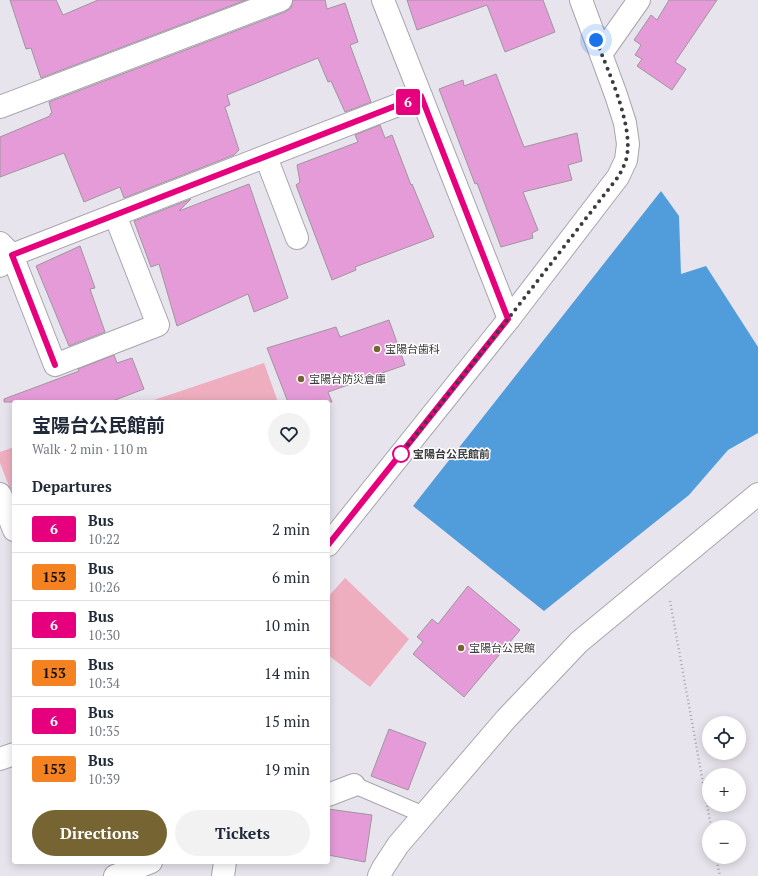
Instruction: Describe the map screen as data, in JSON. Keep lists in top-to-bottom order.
{
  "places": [
    "宝陽台歯科",
    "宝陽台防災倉庫",
    "宝陽台公民館前",
    "宝陽台公民館"
  ],
  "lines": ["bus line 6"],
  "page": {
    "on_map": "6",
    "heading": [
      ["宝陽台公民館前", "Walk · 2 min · 110 m"],
      "Departures"
    ],
    "list": [
      {
        "mark": "6",
        "name": "Bus",
        "note": "10:22",
        "value": "2 min"
      },
      {
        "mark": "153",
        "name": "Bus",
        "note": "10:26",
        "value": "6 min"
      },
      {
        "mark": "6",
        "name": "Bus",
        "note": "10:30",
        "value": "10 min"
      },
      {
        "mark": "153",
        "name": "Bus",
        "note": "10:34",
        "value": "14 min"
      },
      {
        "mark": "6",
        "name": "Bus",
        "note": "10:35",
        "value": "15 min"
      },
      {
        "mark": "153",
        "name": "Bus",
        "note": "10:39",
        "value": "19 min"
      }
    ],
    "map_buttons": ["+", "−"],
    "buttons": ["Directions", "Tickets"]
  }
}
